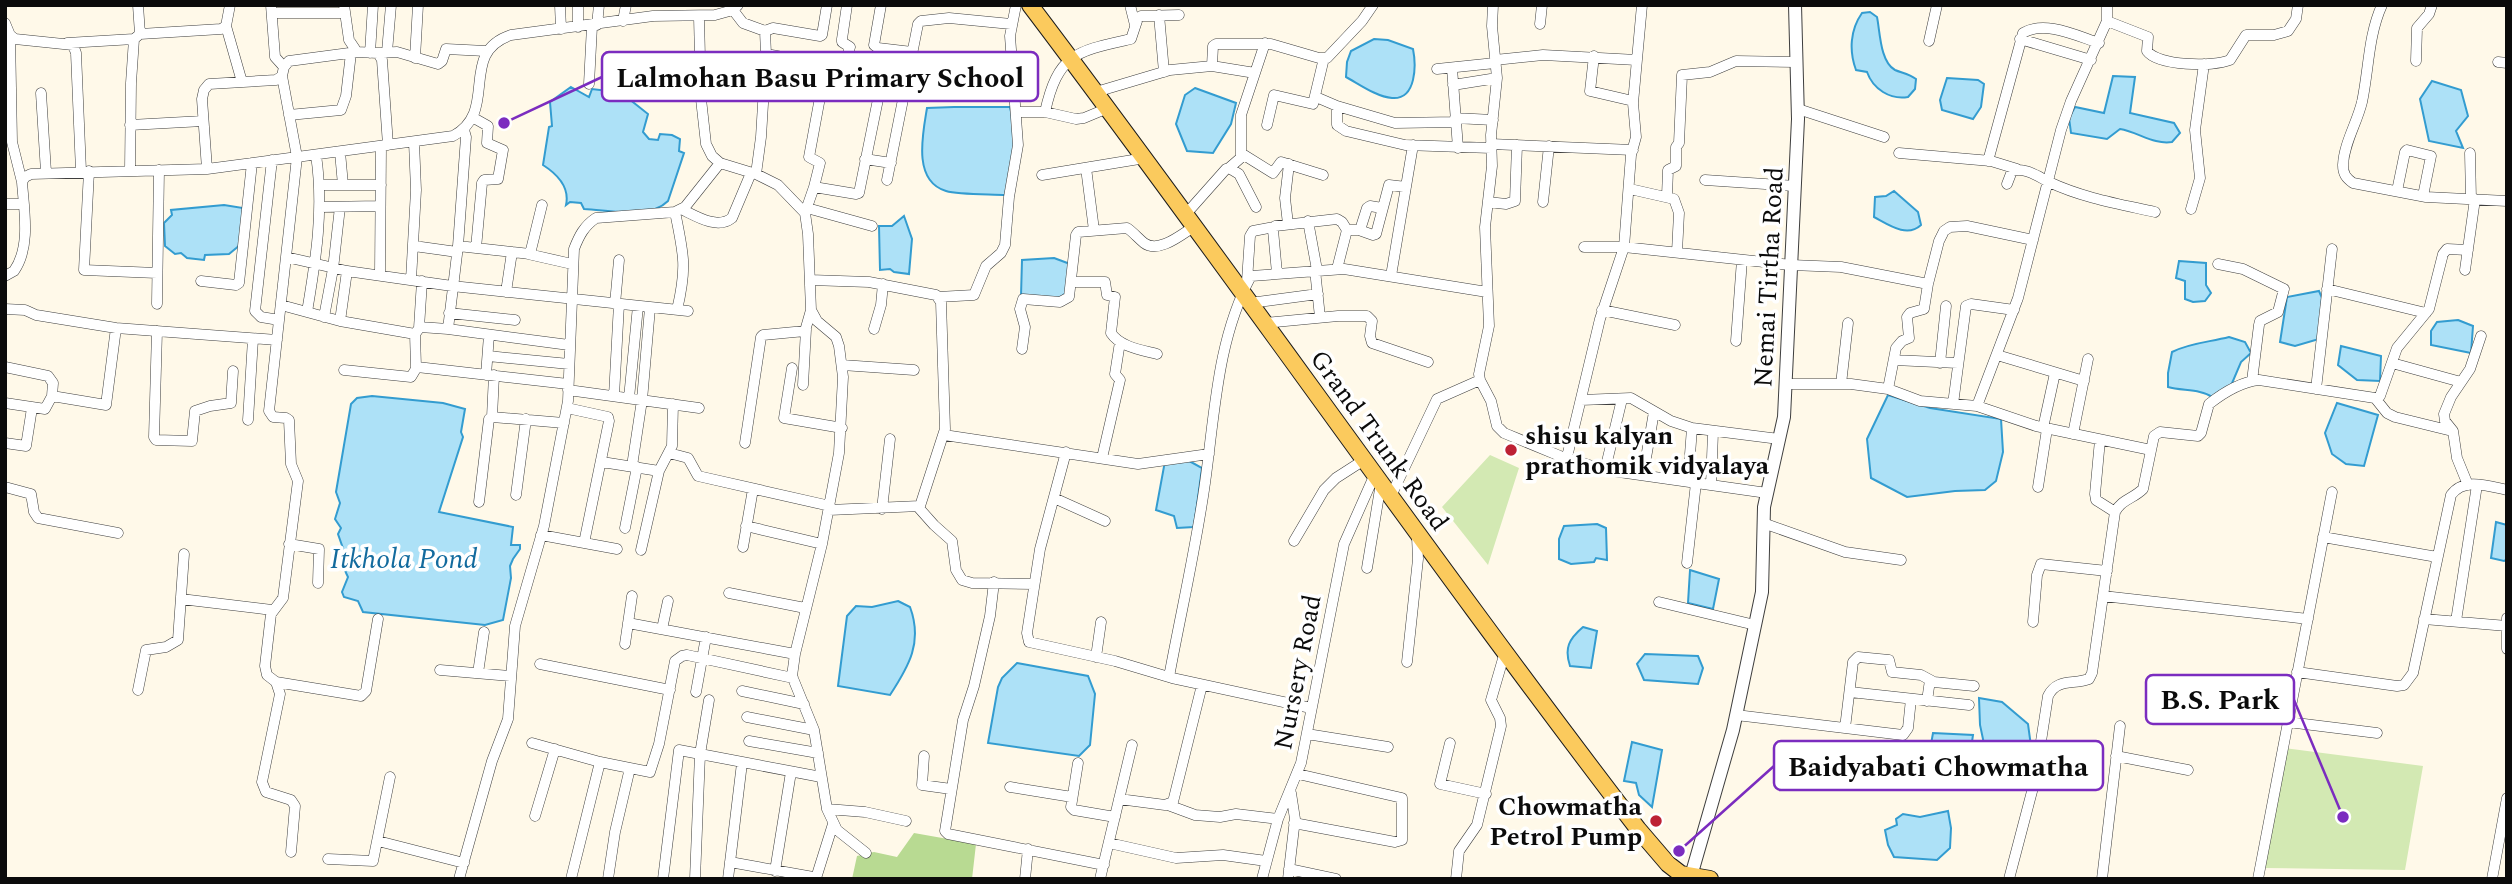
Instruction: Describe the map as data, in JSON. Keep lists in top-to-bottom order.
{
  "streets": {
    "main road": ["Grand Trunk Road"],
    "street": ["Nemai Tirtha Road", "Nursery Road"]
  },
  "crossings": [
    ["Nemai Tirtha Road", "Grand Trunk Road"],
    ["Grand Trunk Road", "Nursery Road"]
  ],
  "water": ["Itkhola Pond"],
  "places": [
    "Lalmohan Basu Primary School",
    "shisu kalyan prathomik vidyalaya",
    "B.S. Park",
    "Chowmatha Petrol Pump",
    "Baidyabati Chowmatha"
  ]
}
